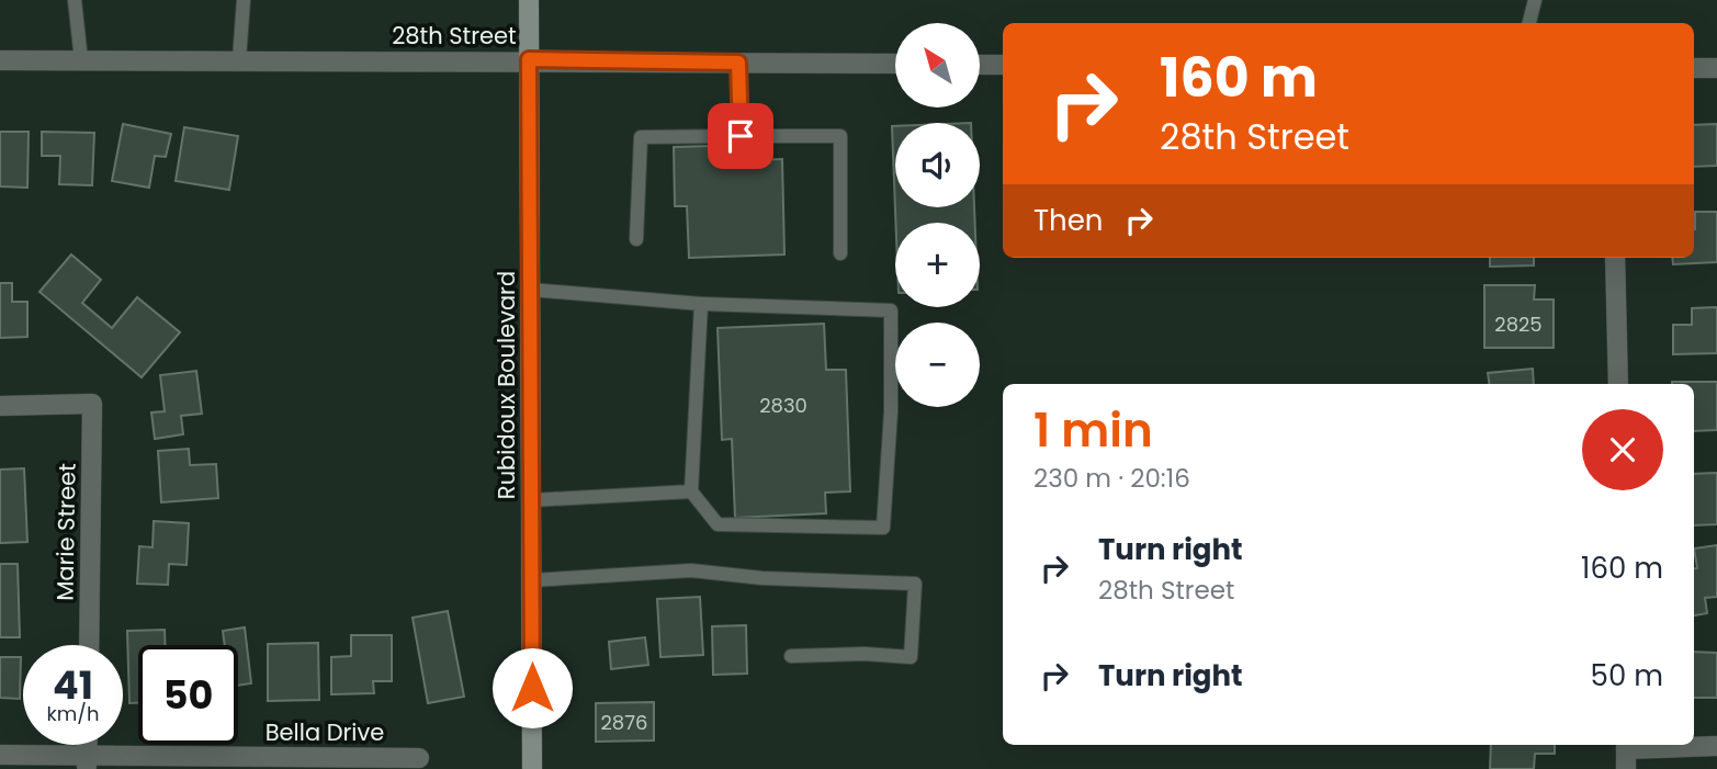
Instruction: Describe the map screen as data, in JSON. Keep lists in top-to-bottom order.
{
  "streets": {
    "main road": ["Rubidoux Boulevard"],
    "street": ["28th Street", "Marie Street", "Bella Drive"]
  },
  "crossings": [
    ["28th Street", "Rubidoux Boulevard"]
  ],
  "house_numbers": ["2825", "2830", "2876"],
  "north": "top left",
  "page": {
    "map_buttons": ["+", "−"],
    "turn": ["160 m", "28th Street"],
    "then": "Then",
    "heading": ["1 min", "230 m · 20:16"],
    "list": [
      {
        "name": "Turn right",
        "note": "28th Street",
        "value": "160 m"
      },
      {
        "name": "Turn right",
        "value": "50 m"
      }
    ],
    "speed": "41 km/h",
    "limit": "50"
  }
}
